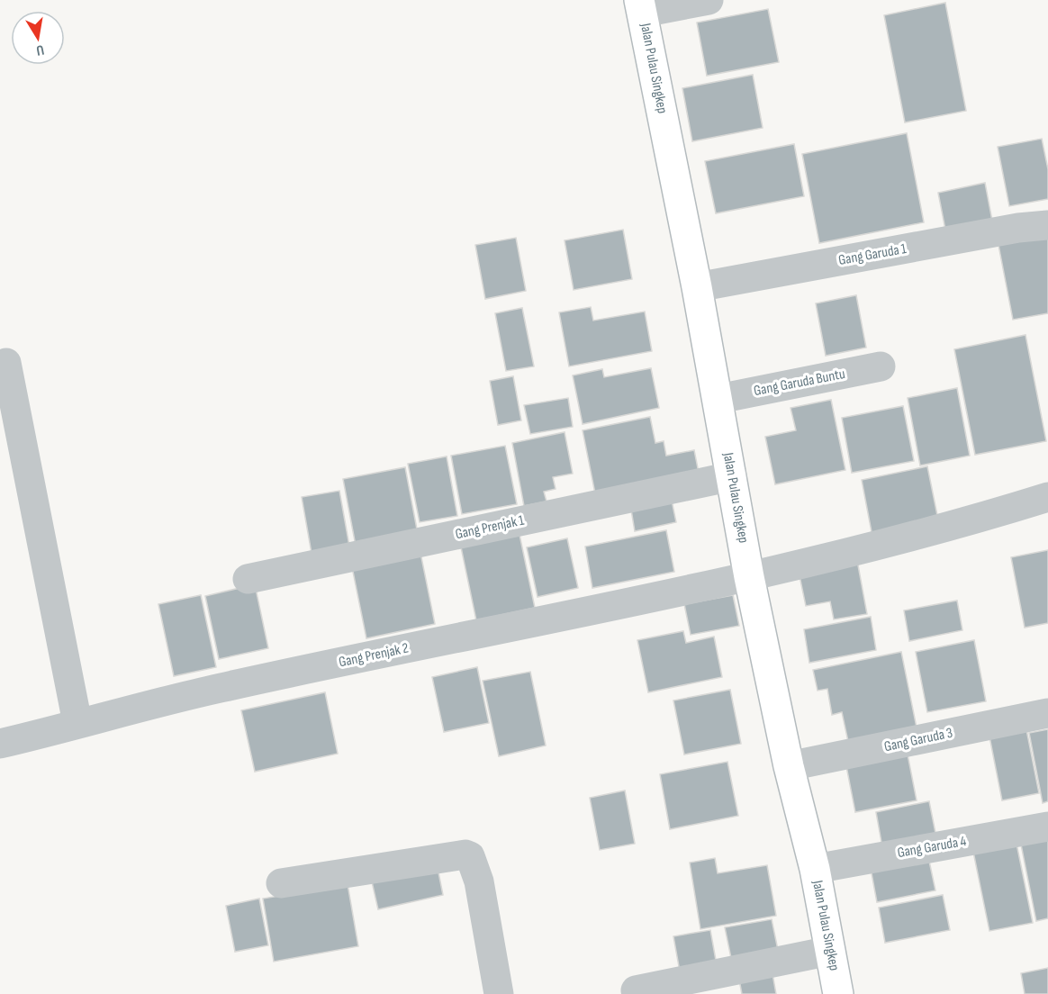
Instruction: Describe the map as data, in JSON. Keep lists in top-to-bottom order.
{
  "streets": {
    "street": [
      "Jalan Pulau Singkep",
      "Gang Garuda 1",
      "Gang Garuda Buntu",
      "Gang Prenjak 1",
      "Gang Prenjak 2",
      "Gang Garuda 3",
      "Gang Garuda 4"
    ]
  },
  "crossings": [
    ["Jalan Pulau Singkep", "Gang Garuda 1"],
    ["Jalan Pulau Singkep", "Gang Garuda Buntu"],
    ["Jalan Pulau Singkep", "Gang Prenjak 1"],
    ["Jalan Pulau Singkep", "Gang Prenjak 2"],
    ["Jalan Pulau Singkep", "Gang Garuda 3"],
    ["Jalan Pulau Singkep", "Gang Garuda 4"]
  ],
  "north": "bottom"
}
